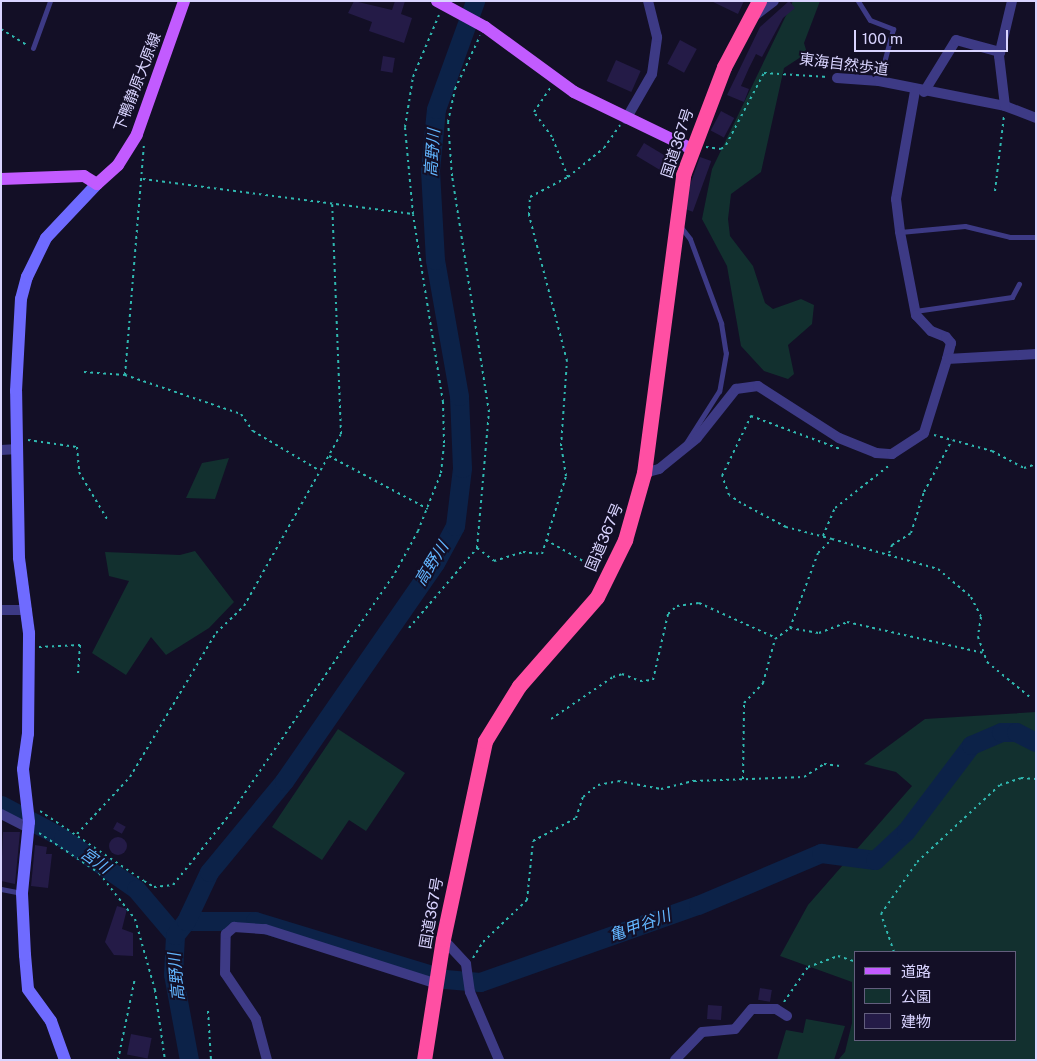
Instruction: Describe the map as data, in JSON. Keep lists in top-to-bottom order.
{
  "streets": {
    "highway": ["国道367号"],
    "main road": ["下鴨静原大原線"],
    "street": ["東海自然歩道"]
  },
  "crossings": [
    ["東海自然歩道", "国道367号"]
  ],
  "water": ["高野川", "宮川", "亀甲谷川"],
  "legend": ["道路", "公園", "建物"],
  "scale_bar": "100 m"
}
